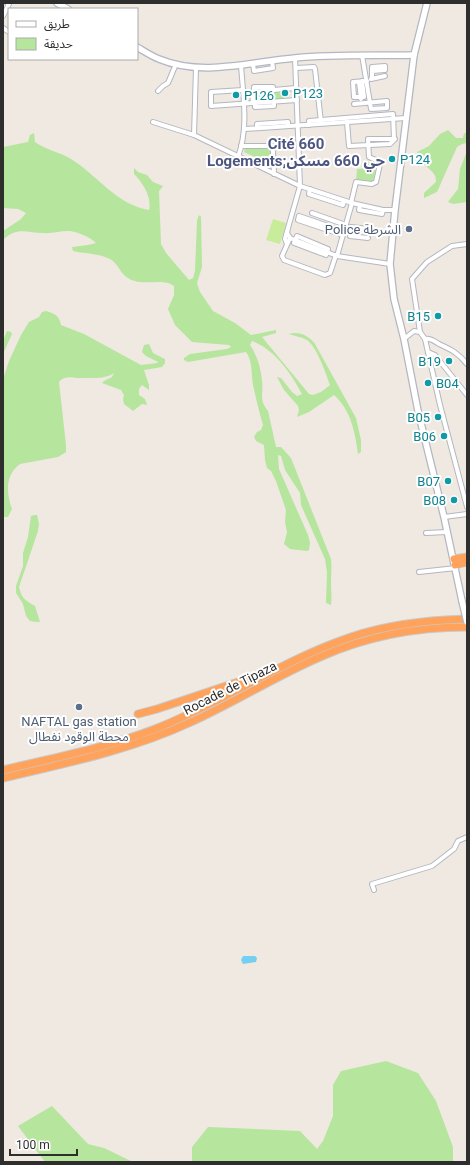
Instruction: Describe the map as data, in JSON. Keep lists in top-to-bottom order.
{
  "streets": {
    "highway": ["Rocade de Tipaza"]
  },
  "districts": ["Cité 660 Logements;حي 660 مسكن"],
  "places": [
    "P123",
    "P126",
    "P124",
    "Police الشرطة",
    "B15",
    "B19",
    "B04",
    "B05",
    "B06",
    "B07",
    "B08",
    "NAFTAL gas station محطة الوقود نفطال"
  ],
  "legend": ["طريق", "حديقة"],
  "scale_bar": "100 m"
}
